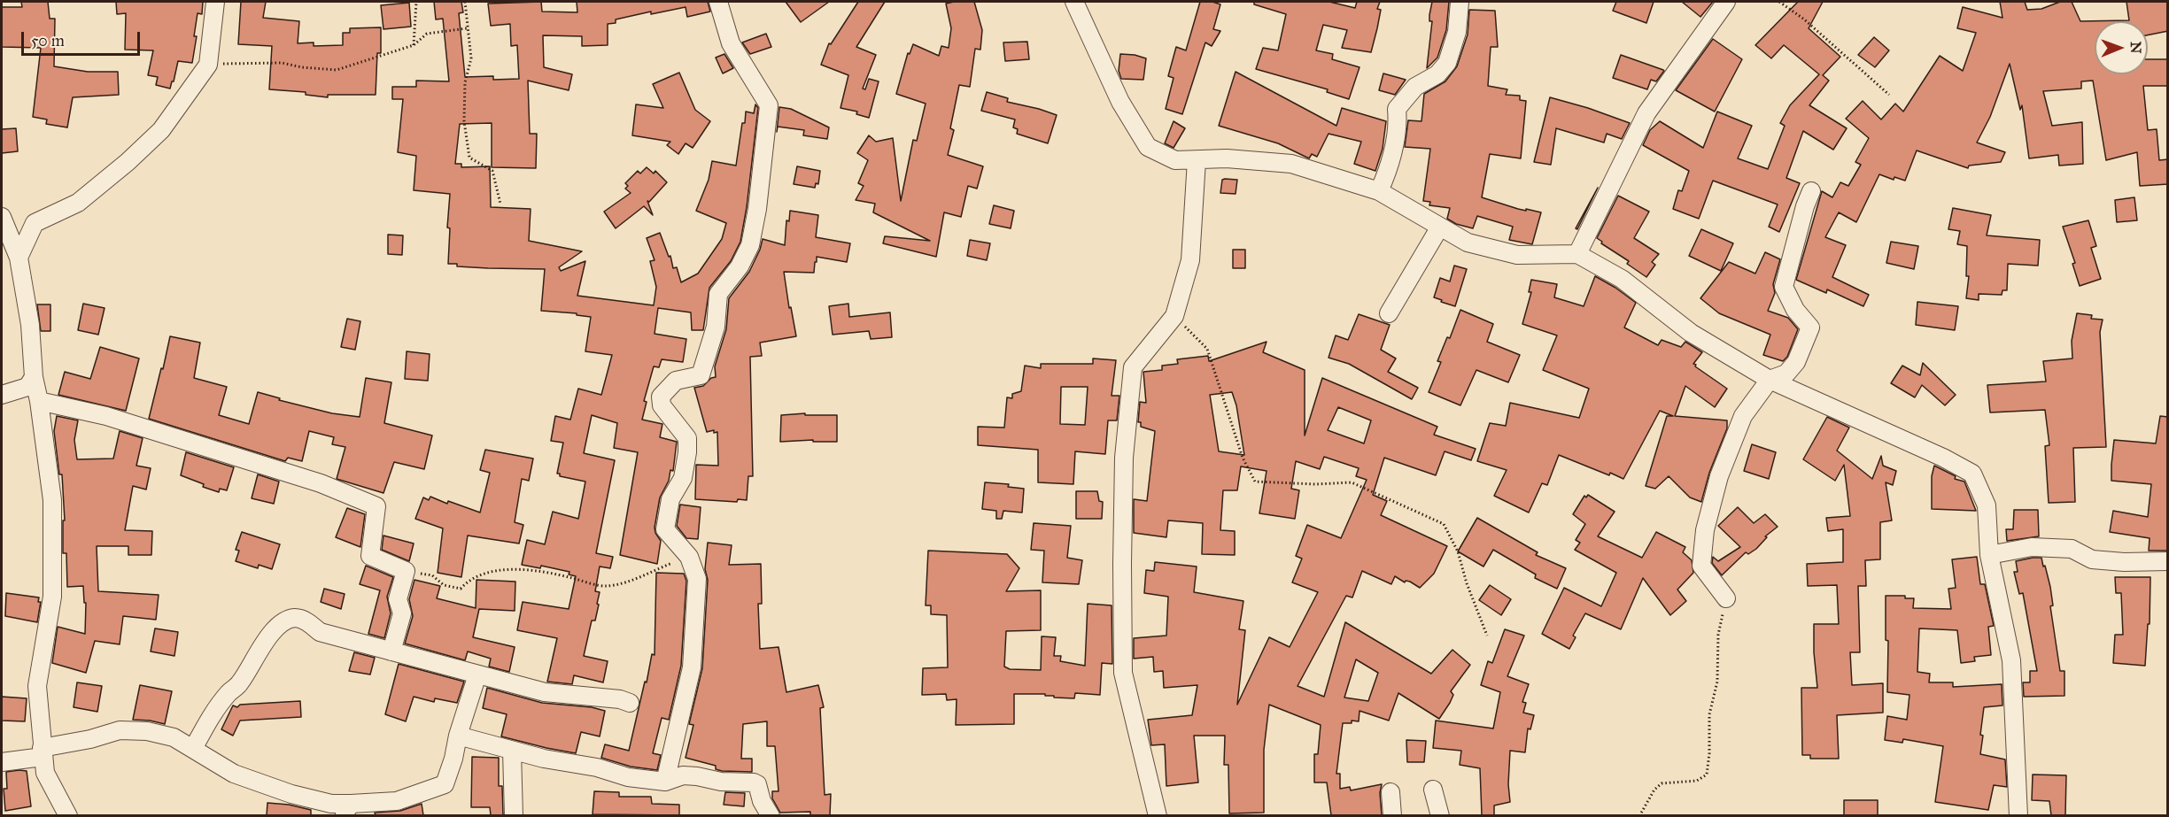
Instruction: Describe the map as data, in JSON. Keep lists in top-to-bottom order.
{
  "scale_bar": "50 m",
  "north": "right"
}
